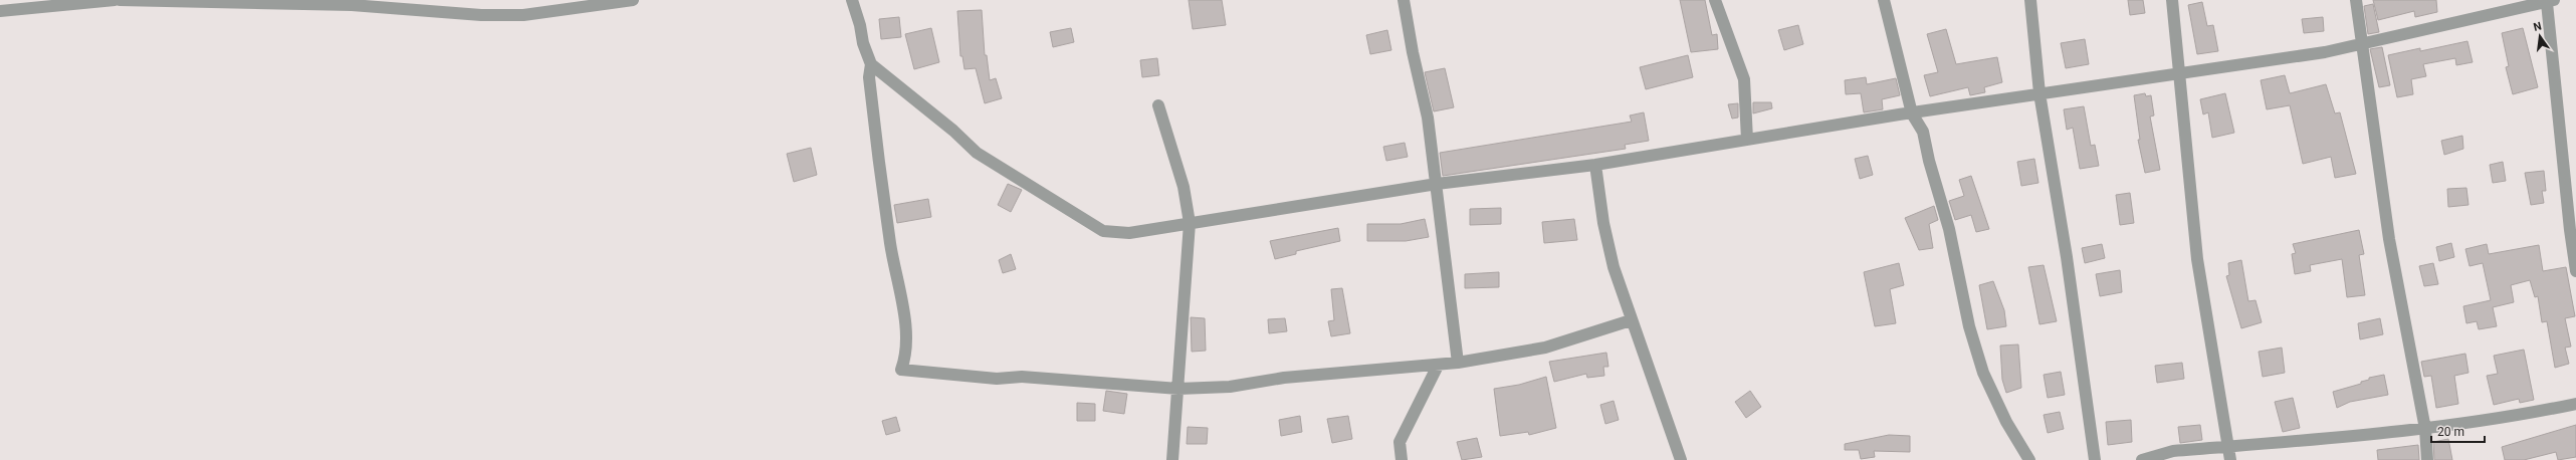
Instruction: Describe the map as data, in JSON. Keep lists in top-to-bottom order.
{
  "scale_bar": "20 m",
  "north": "top"
}
